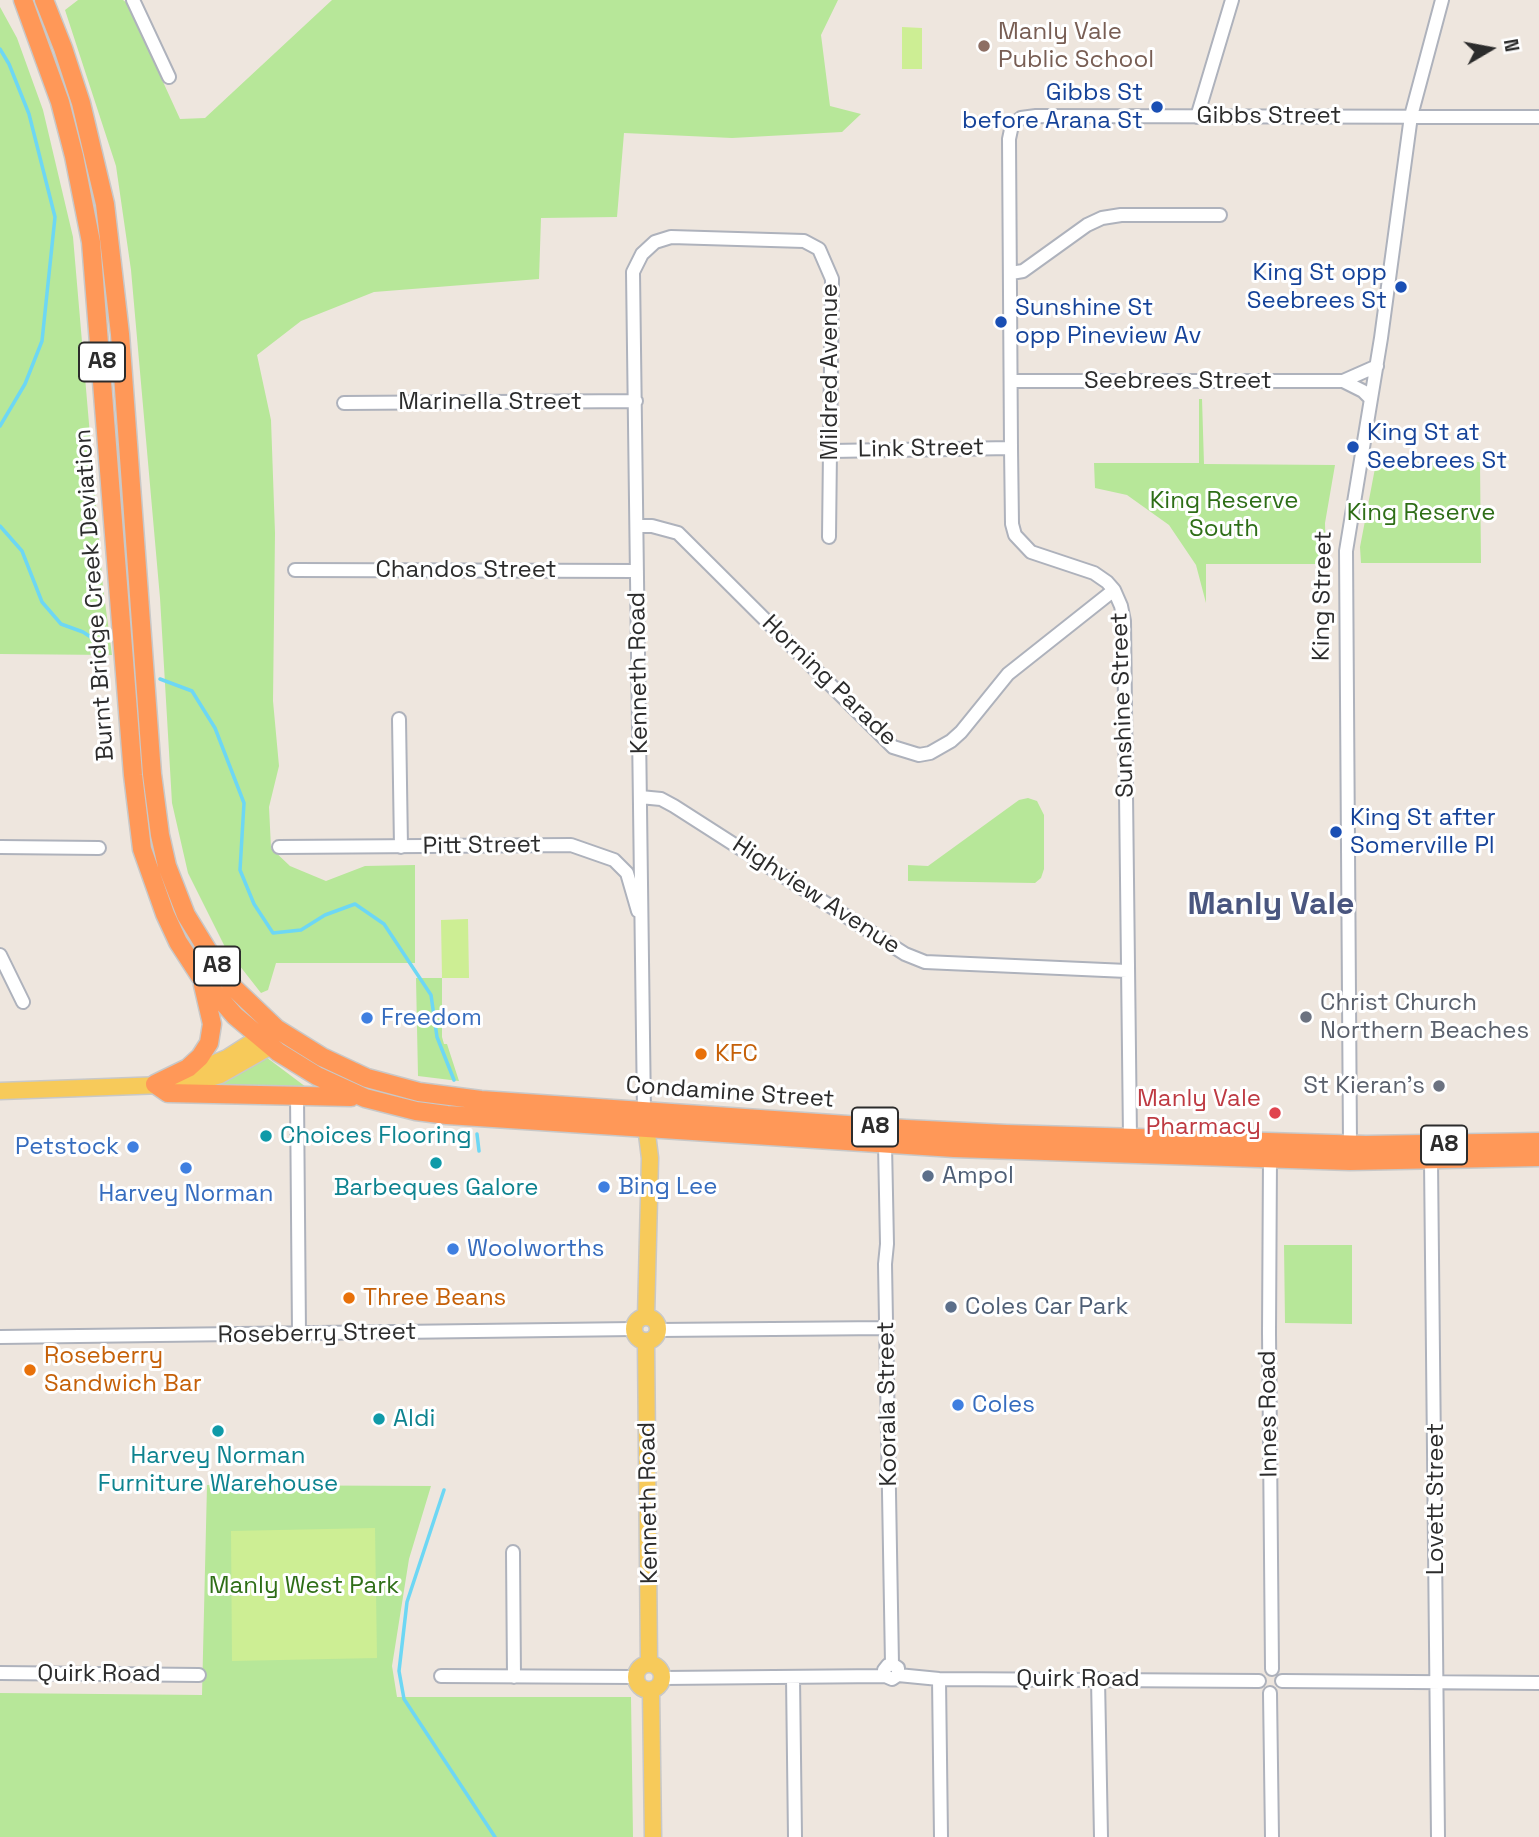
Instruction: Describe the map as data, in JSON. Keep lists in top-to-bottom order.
{
  "streets": {
    "highway": ["A8", "Burnt Bridge Creek Deviation", "Condamine Street"],
    "main road": ["Kenneth Road"],
    "street": [
      "Gibbs Street",
      "Mildred Avenue",
      "Seebrees Street",
      "Marinella Street",
      "Link Street",
      "Chandos Street",
      "King Street",
      "Horning Parade",
      "Sunshine Street",
      "Pitt Street",
      "Highview Avenue",
      "Roseberry Street",
      "Koorala Street",
      "Innes Road",
      "Lovett Street",
      "Quirk Road"
    ]
  },
  "crossings": [
    ["Gibbs Street", "King Street"],
    ["Gibbs Street", "Sunshine Street"],
    ["Mildred Avenue", "Link Street"],
    ["Mildred Avenue", "Kenneth Road"],
    ["Seebrees Street", "King Street"],
    ["Seebrees Street", "Sunshine Street"],
    ["Marinella Street", "Kenneth Road"],
    ["Link Street", "Sunshine Street"],
    ["Chandos Street", "Kenneth Road"],
    ["Burnt Bridge Creek Deviation", "Condamine Street"],
    ["King Street", "Condamine Street"],
    ["Kenneth Road", "Horning Parade"],
    ["Kenneth Road", "Pitt Street"],
    ["Kenneth Road", "Highview Avenue"],
    ["Kenneth Road", "Condamine Street"],
    ["Kenneth Road", "Roseberry Street"],
    ["Kenneth Road", "Quirk Road"],
    ["Horning Parade", "Sunshine Street"],
    ["Sunshine Street", "Highview Avenue"],
    ["Sunshine Street", "Condamine Street"],
    ["Condamine Street", "Koorala Street"],
    ["Condamine Street", "Innes Road"],
    ["Condamine Street", "Lovett Street"],
    ["Koorala Street", "Quirk Road"],
    ["Innes Road", "Quirk Road"]
  ],
  "districts": ["Manly Vale"],
  "parks": ["King Reserve South", "King Reserve", "Manly West Park"],
  "places": [
    "Manly Vale Public School",
    "Gibbs St before Arana St",
    "King St opp Seebrees St",
    "Sunshine St opp Pineview Av",
    "King St at Seebrees St",
    "King St after Somerville Pl",
    "Christ Church Northern Beaches",
    "Freedom",
    "KFC",
    "St Kieran's",
    "Manly Vale Pharmacy",
    "Choices Flooring",
    "Petstock",
    "Barbeques Galore",
    "Harvey Norman",
    "Ampol",
    "Bing Lee",
    "Woolworths",
    "Three Beans",
    "Coles Car Park",
    "Roseberry Sandwich Bar",
    "Coles",
    "Aldi",
    "Harvey Norman Furniture Warehouse"
  ],
  "north": "right"
}
